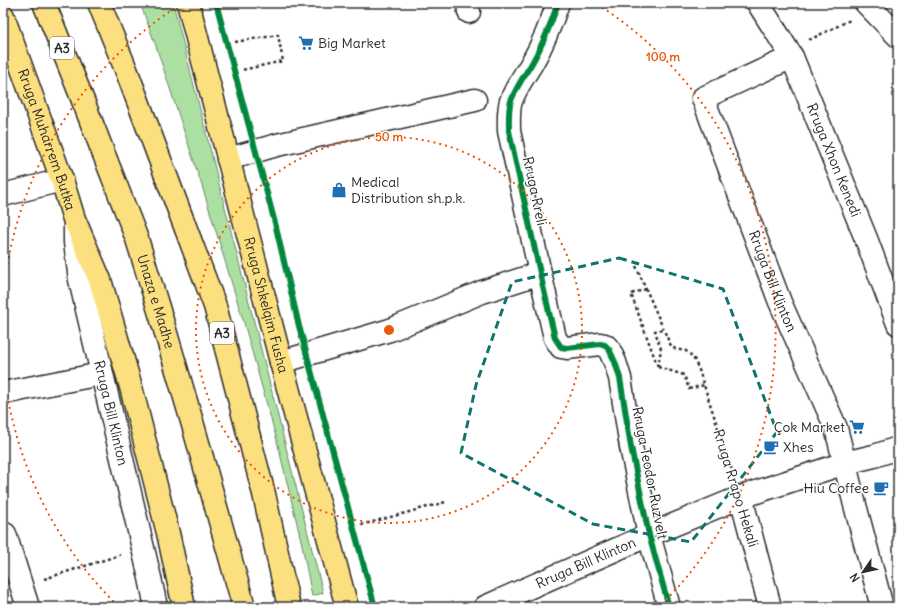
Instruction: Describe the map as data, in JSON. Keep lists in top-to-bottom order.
{
  "streets": {
    "main road": [
      "A3",
      "Rruga Muharrem Butka",
      "Unaza e Madhe",
      "Rruga Shkelqim Fusha"
    ],
    "street": [
      "Rruga Xhon Kenedi",
      "Rruga Rreli",
      "Rruga Bill Klinton",
      "Rruga Teodor Ruzvelt",
      "Rruga Rrapo Hekali"
    ]
  },
  "crossings": [
    ["Rruga Muharrem Butka", "Rruga Bill Klinton"],
    ["Rruga Xhon Kenedi", "Rruga Bill Klinton"],
    ["Rruga Rreli", "Rruga Teodor Ruzvelt"],
    ["Rruga Bill Klinton", "Rruga Teodor Ruzvelt"],
    ["Rruga Bill Klinton", "Rruga Rrapo Hekali"]
  ],
  "places": {
    "supermarket": ["Big Market", "Çok Market"],
    "shop": ["Medical Distribution sh.p.k."],
    "cafe": ["Xhes", "Hiu Coffee"]
  },
  "north": "bottom left",
  "rings": ["100 m", "50 m"]
}
